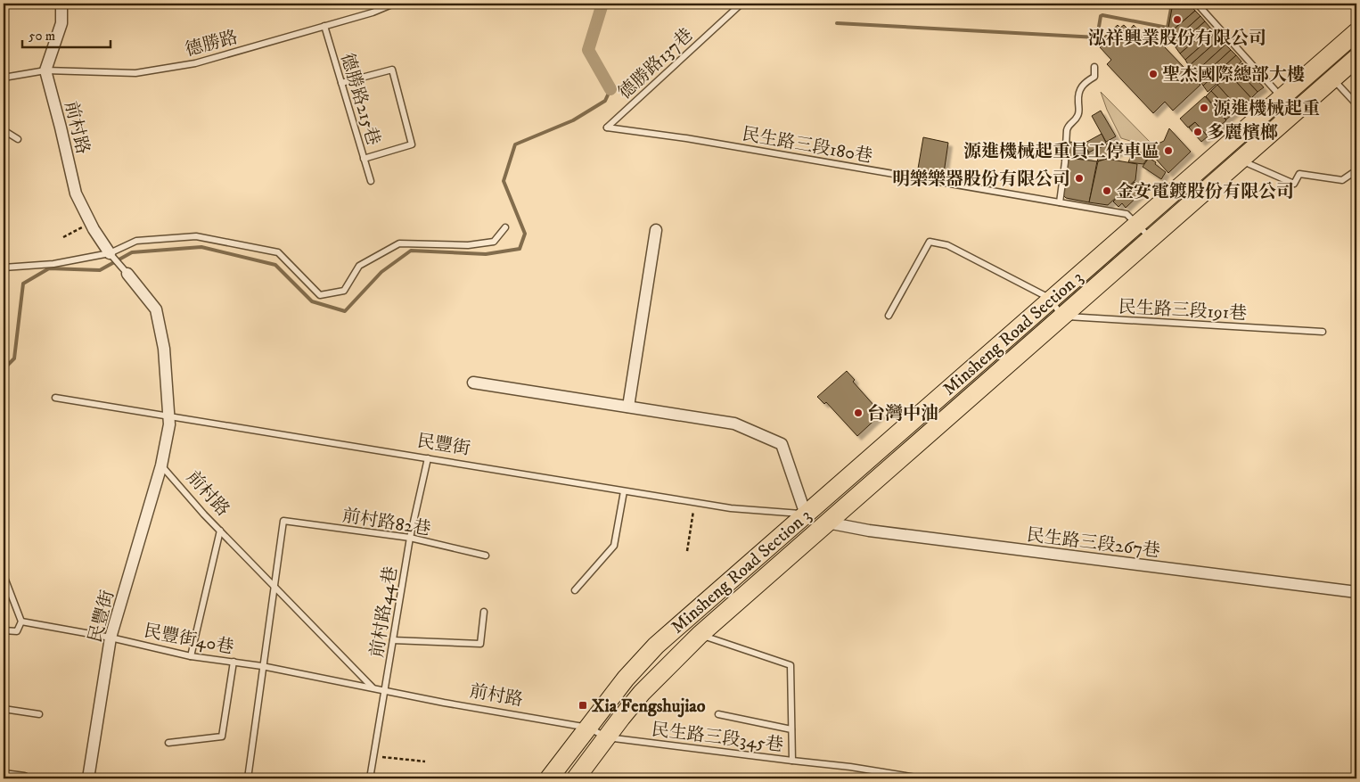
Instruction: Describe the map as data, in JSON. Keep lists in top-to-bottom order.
{
  "streets": {
    "main road": ["Minsheng Road Section 3"],
    "street": ["前村路", "民豐街", "民生路三段267巷"],
    "lane": [
      "德勝路",
      "德勝路137巷",
      "德勝路215巷",
      "民生路三段180巷",
      "民生路三段191巷",
      "前村路82巷",
      "前村路44巷",
      "民豐街40巷",
      "民生路三段345巷"
    ]
  },
  "crossings": [
    ["德勝路", "德勝路215巷"],
    ["德勝路", "前村路"],
    ["德勝路137巷", "民生路三段180巷"],
    ["前村路", "Minsheng Road Section 3"],
    ["前村路", "民豐街"],
    ["前村路", "前村路82巷"],
    ["前村路", "前村路44巷"],
    ["前村路", "民豐街40巷"],
    ["前村路", "民生路三段345巷"],
    ["民生路三段180巷", "Minsheng Road Section 3"],
    ["民生路三段191巷", "Minsheng Road Section 3"],
    ["Minsheng Road Section 3", "民豐街"],
    ["Minsheng Road Section 3", "民生路三段267巷"],
    ["Minsheng Road Section 3", "民生路三段345巷"],
    ["民豐街", "民生路三段267巷"],
    ["民豐街", "前村路44巷"],
    ["民豐街", "民豐街40巷"],
    ["前村路82巷", "前村路44巷"]
  ],
  "places": {
    "other": [
      "泓祥興業股份有限公司",
      "聖杰國際總部大樓",
      "源進機械起重",
      "多麗檳榔",
      "源進機械起重員工停車區",
      "明樂樂器股份有限公司",
      "金安電鍍股份有限公司",
      "台灣中油"
    ],
    "transit": ["Xia Fengshujiao"]
  },
  "scale_bar": "50 m"
}
